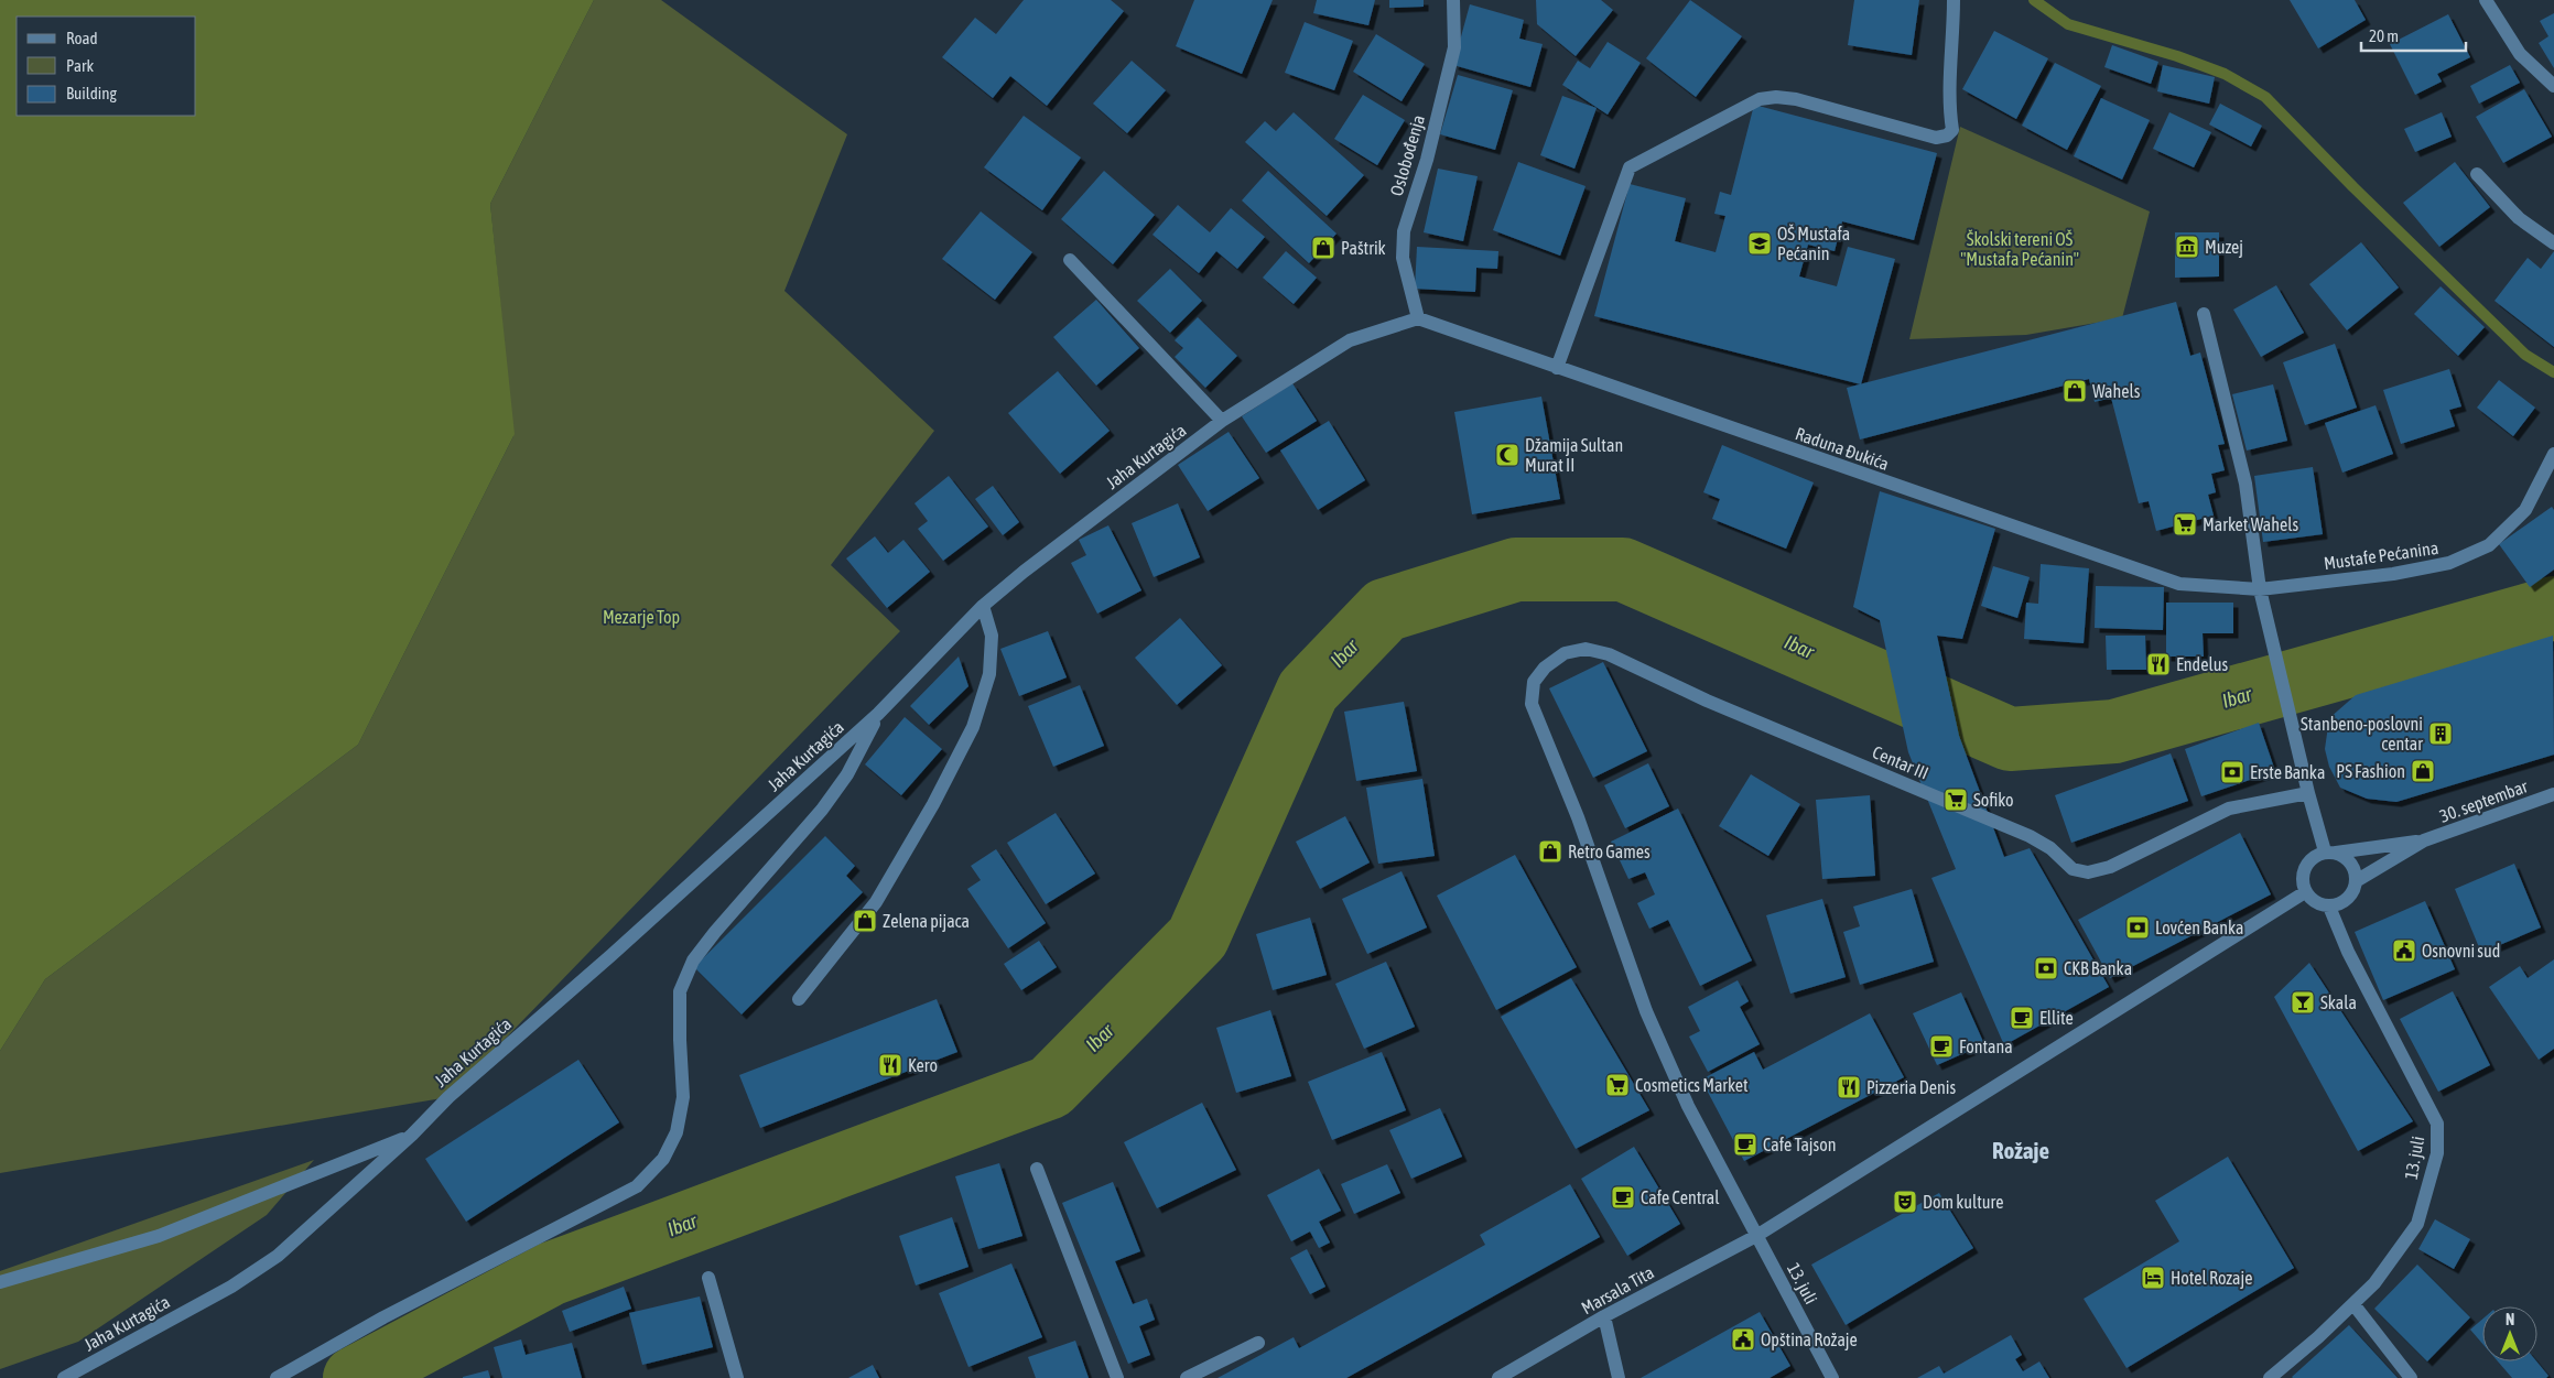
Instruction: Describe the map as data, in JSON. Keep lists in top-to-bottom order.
{
  "streets": {
    "street": [
      "Oslobođenja",
      "Raduna Ðukića",
      "Jaha Kurtagića",
      "Mustafe Pećanina",
      "Centar III",
      "30. septembar",
      "13. juli",
      "Marsala Tita"
    ]
  },
  "crossings": [
    ["Oslobođenja", "Raduna Ðukića"],
    ["Oslobođenja", "Jaha Kurtagića"],
    ["Raduna Ðukića", "Jaha Kurtagića"],
    ["Raduna Ðukića", "Mustafe Pećanina"],
    ["Centar III", "13. juli"],
    ["30. septembar", "13. juli"],
    ["30. septembar", "Marsala Tita"],
    ["13. juli", "Marsala Tita"]
  ],
  "districts": ["Rožaje"],
  "water": ["Ibar"],
  "parks": ["Školski tereni OŠ \"Mustafa Pećanin\"", "Mezarje Top"],
  "places": {
    "school or university": ["OŠ Mustafa Pećanin"],
    "museum": ["Muzej"],
    "shop": [
      "Paštrik",
      "Wahels",
      "PS Fashion",
      "Retro Games",
      "Zelena pijaca"
    ],
    "mosque": ["Džamija Sultan Murat II"],
    "supermarket": ["Market Wahels", "Sofiko", "Cosmetics Market"],
    "restaurant": ["Endelus", "Kero", "Pizzeria Denis"],
    "building": ["Stanbeno-poslovni centar"],
    "bank": ["Erste Banka", "Lovćen Banka", "CKB Banka"],
    "public building": ["Osnovni sud", "Opština Rožaje"],
    "bar": ["Skala"],
    "cafe": [
      "Ellite",
      "Fontana",
      "Cafe Tajson",
      "Cafe Central"
    ],
    "theatre": ["Dom kulture"],
    "hotel": ["Hotel Rozaje"]
  },
  "legend": ["Road", "Park", "Building"],
  "scale_bar": "20 m",
  "north": "top"
}
